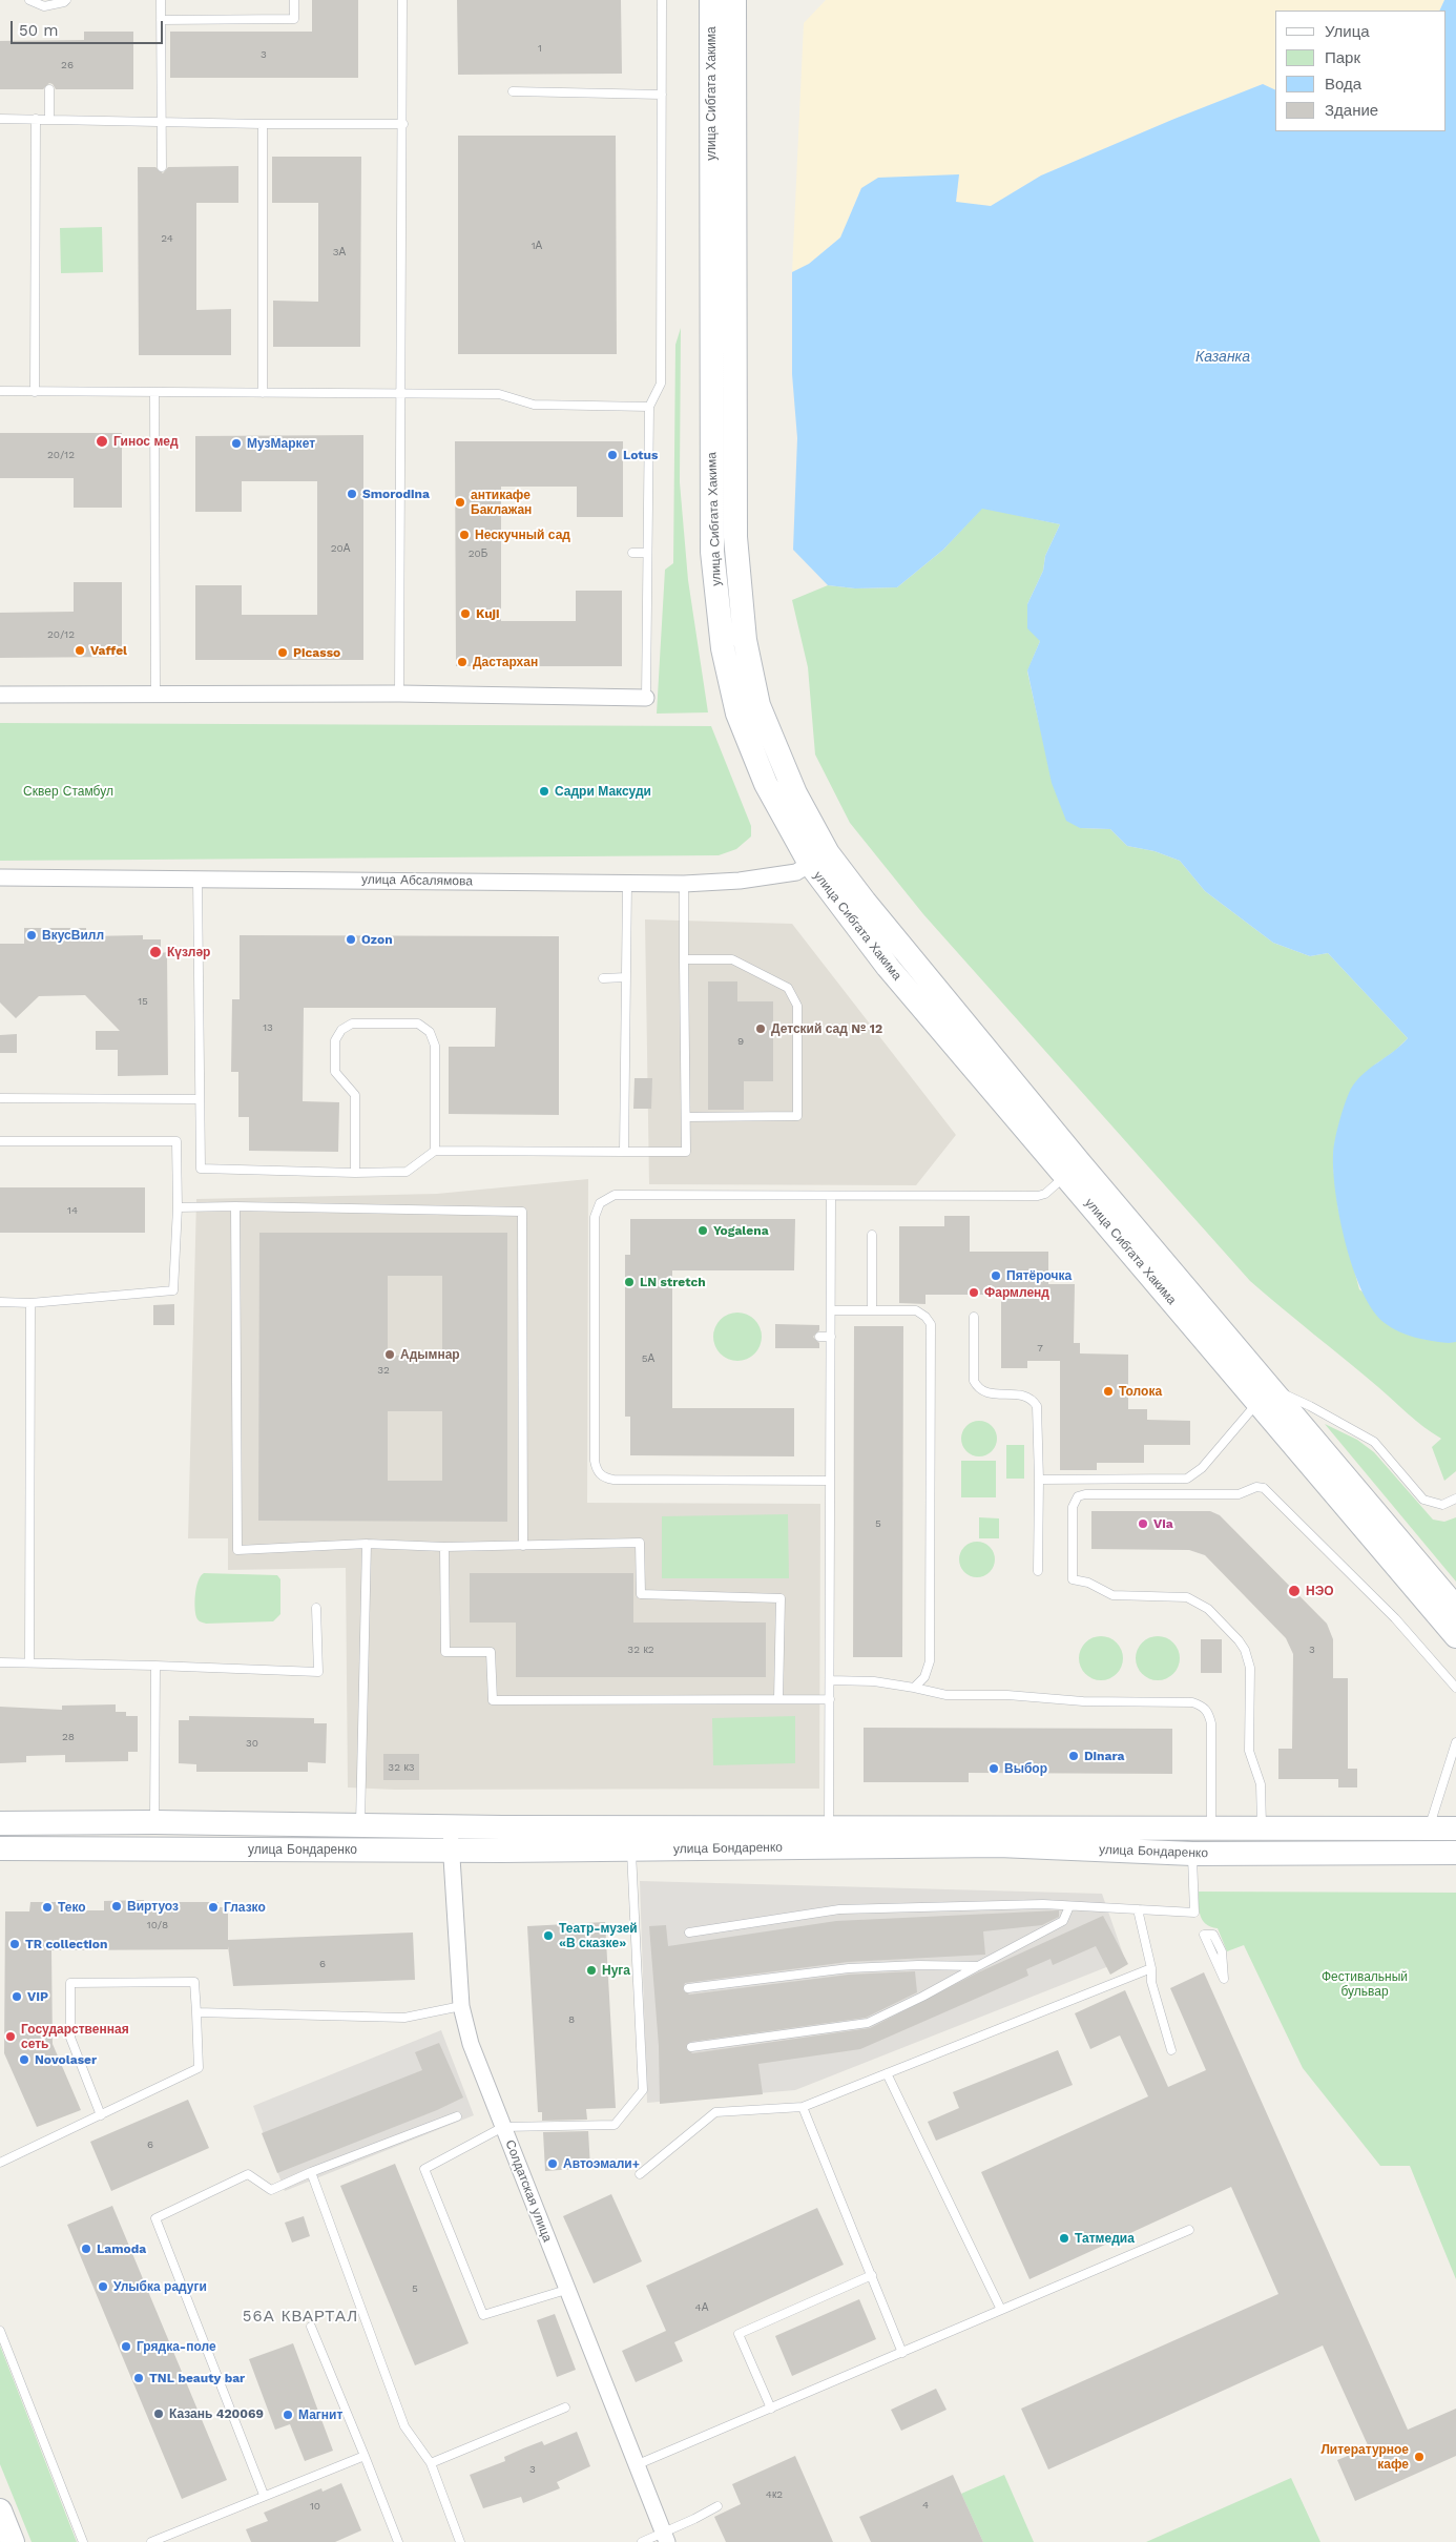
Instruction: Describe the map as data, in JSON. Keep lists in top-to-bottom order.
{
  "streets": {
    "main road": ["улица Сибгата Хакима", "улица Бондаренко"],
    "street": ["улица Абсалямова", "Солдатская улица"]
  },
  "crossings": [
    ["улица Сибгата Хакима", "улица Абсалямова"],
    ["улица Бондаренко", "Солдатская улица"]
  ],
  "districts": ["56А КВАРТАЛ"],
  "water": ["Казанка"],
  "parks": ["Сквер Стамбул", "Фестивальный бульвар"],
  "places": [
    "Гинос мед",
    "МузМаркет",
    "Lotus",
    "Smorodina",
    "антикафе Баклажан",
    "Нескучный сад",
    "Kuji",
    "Vaffel",
    "Picasso",
    "Дастархан",
    "Садри Максуди",
    "ВкусВилл",
    "Ozon",
    "Күзләр",
    "Детский сад № 12",
    "Yogalena",
    "Пятёрочка",
    "LN stretch",
    "Фармленд",
    "Адымнар",
    "Толока",
    "Via",
    "НЭО",
    "Dinara",
    "Выбор",
    "Виртуоз",
    "Теко",
    "Глазко",
    "Театр-музей «В сказке»",
    "TR collection",
    "Нуга",
    "VIP",
    "Государственная сеть",
    "Novolaser",
    "Автоэмали+",
    "Татмедиа",
    "Lamoda",
    "Улыбка радуги",
    "Грядка-поле",
    "TNL beauty bar",
    "Казань 420069",
    "Магнит",
    "Литературное кафе"
  ],
  "house_numbers": [
    "1",
    "3",
    "26",
    "24",
    "1А",
    "3А",
    "20/12",
    "20А",
    "20Б",
    "20/12",
    "15",
    "13",
    "9",
    "14",
    "7",
    "5А",
    "32",
    "5",
    "32 к2",
    "3",
    "28",
    "30",
    "32 к3",
    "10/8",
    "6",
    "8",
    "6",
    "5",
    "4А",
    "3",
    "4к2",
    "4",
    "10"
  ],
  "legend": [
    "Улица",
    "Парк",
    "Вода",
    "Здание"
  ],
  "scale_bar": "50 m"
}
